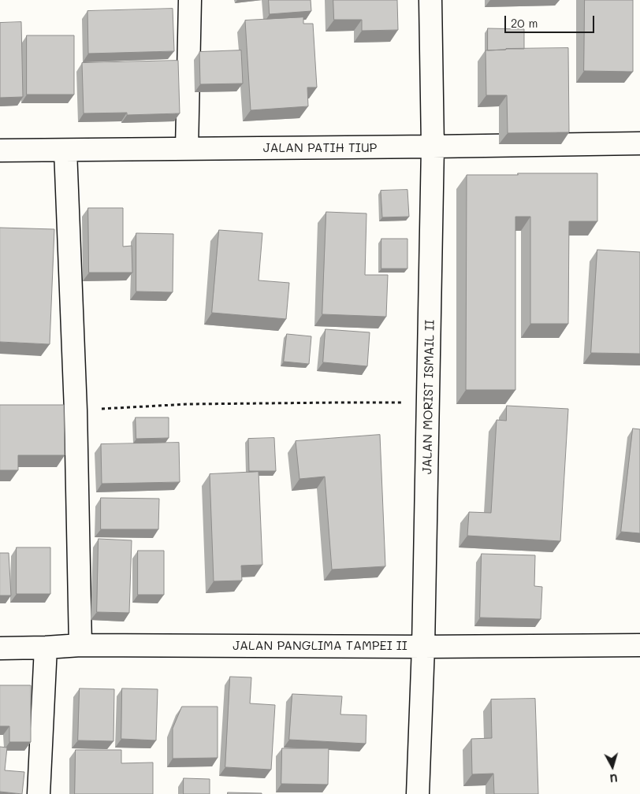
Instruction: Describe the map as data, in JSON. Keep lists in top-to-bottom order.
{
  "streets": {
    "street": ["JALAN PATIH TIUP", "JALAN MORIST ISMAIL II", "JALAN PANGLIMA TAMPEI II"]
  },
  "crossings": [
    ["JALAN PATIH TIUP", "JALAN MORIST ISMAIL II"],
    ["JALAN MORIST ISMAIL II", "JALAN PANGLIMA TAMPEI II"]
  ],
  "scale_bar": "20 m",
  "north": "bottom"
}
